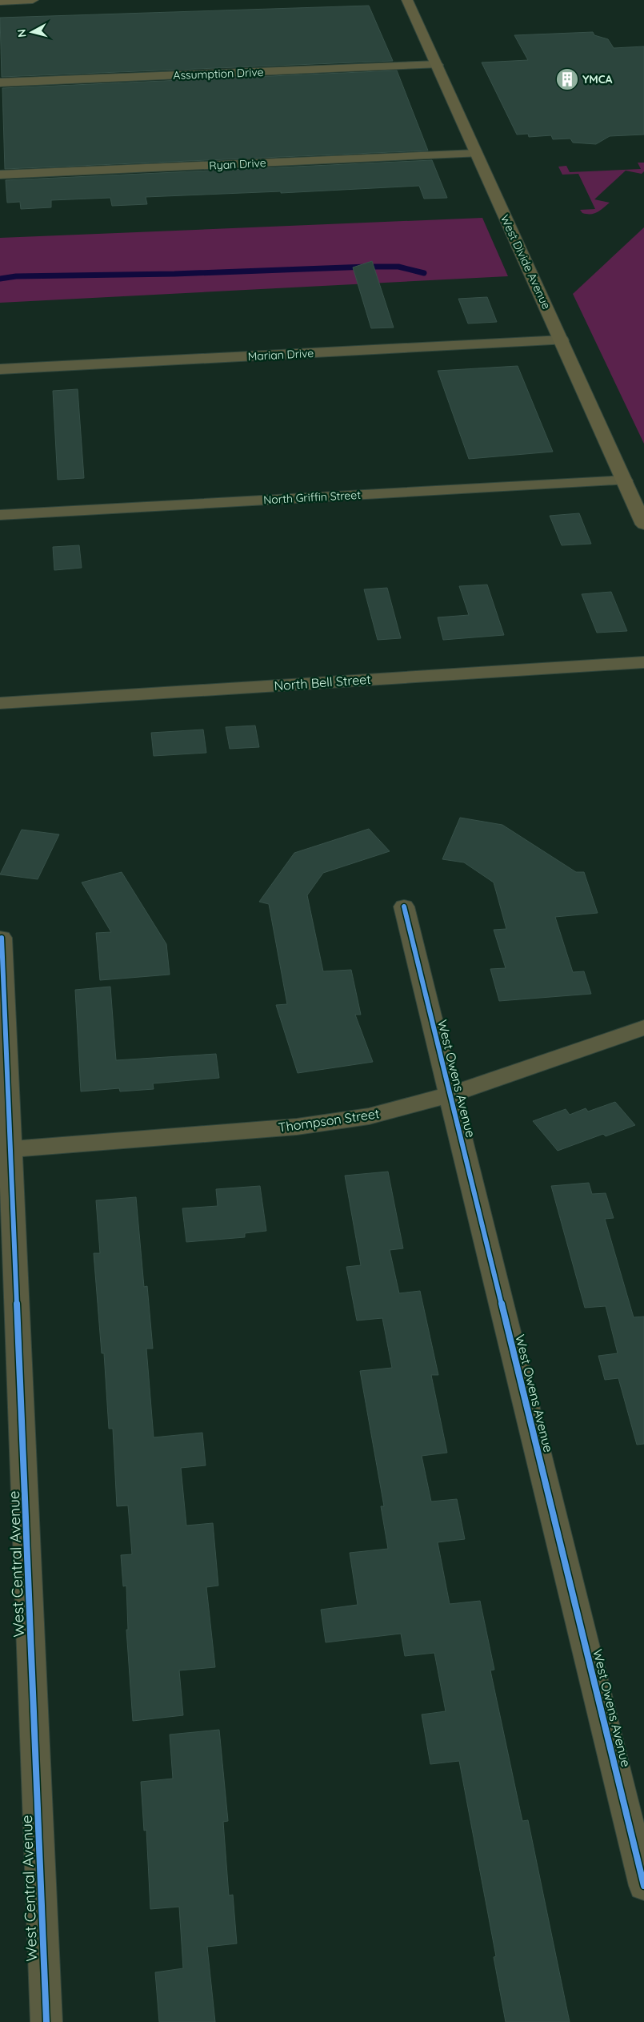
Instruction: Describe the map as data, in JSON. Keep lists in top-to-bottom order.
{
  "streets": {
    "street": [
      "Assumption Drive",
      "Ryan Drive",
      "West Divide Avenue",
      "Marian Drive",
      "North Griffin Street",
      "North Bell Street",
      "West Owens Avenue",
      "Thompson Street",
      "West Central Avenue"
    ]
  },
  "crossings": [
    ["Assumption Drive", "West Divide Avenue"],
    ["Ryan Drive", "West Divide Avenue"],
    ["West Divide Avenue", "Marian Drive"],
    ["West Divide Avenue", "North Griffin Street"],
    ["West Owens Avenue", "Thompson Street"],
    ["Thompson Street", "West Central Avenue"]
  ],
  "places": {
    "building": ["YMCA"]
  },
  "north": "left"
}
